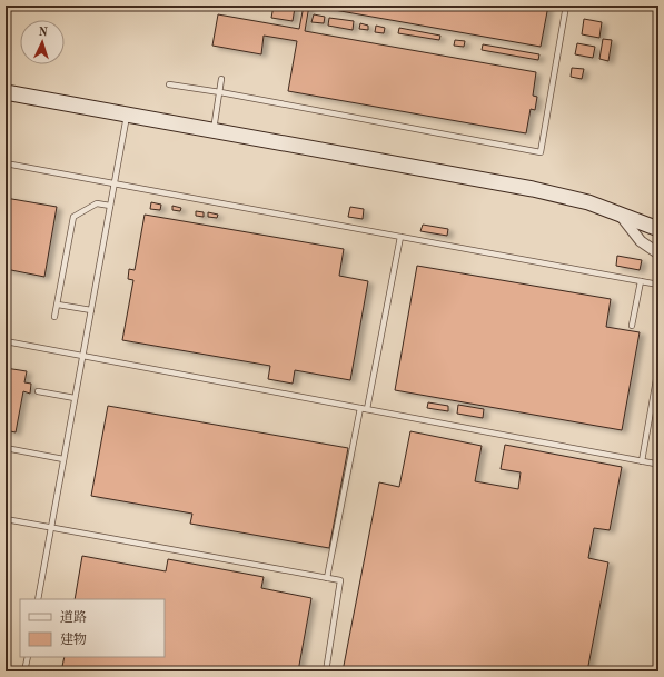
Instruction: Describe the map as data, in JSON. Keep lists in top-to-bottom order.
{
  "legend": ["道路", "建物"],
  "north": "top"
}
